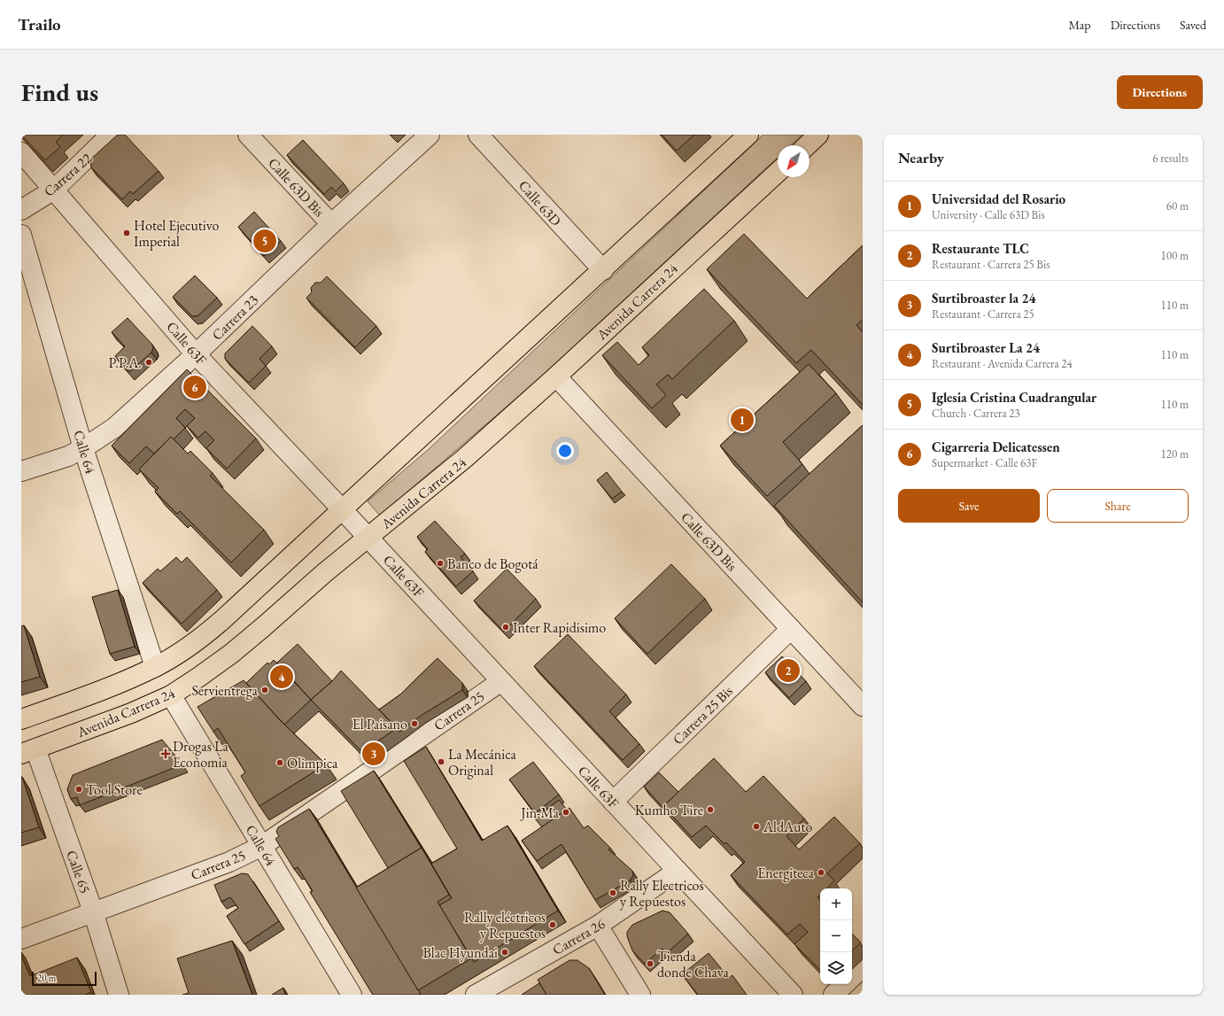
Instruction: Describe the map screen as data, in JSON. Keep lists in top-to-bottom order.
{
  "streets": {
    "main road": ["Avenida Carrera 24"],
    "street": [
      "Carrera 22",
      "Calle 63D Bis",
      "Calle 63D",
      "Carrera 23",
      "Calle 63F",
      "Calle 64",
      "Carrera 25",
      "Carrera 25 Bis",
      "Calle 65",
      "Carrera 26"
    ]
  },
  "crossings": [
    ["Carrera 22", "Calle 63F"],
    ["Calle 63D Bis", "Avenida Carrera 24"],
    ["Calle 63D Bis", "Carrera 23"],
    ["Calle 63D Bis", "Carrera 25 Bis"],
    ["Calle 63D", "Avenida Carrera 24"],
    ["Avenida Carrera 24", "Calle 63F"],
    ["Avenida Carrera 24", "Calle 64"],
    ["Avenida Carrera 24", "Calle 65"],
    ["Carrera 23", "Calle 63F"],
    ["Carrera 23", "Calle 64"],
    ["Calle 63F", "Carrera 25"],
    ["Calle 63F", "Carrera 25 Bis"],
    ["Calle 63F", "Carrera 26"],
    ["Calle 64", "Carrera 25"],
    ["Carrera 25", "Calle 65"]
  ],
  "places": {
    "other": [
      "Hotel Ejecutivo Imperial",
      "P.P.A.",
      "Banco de Bogotá",
      "Inter Rapidisimo",
      "Servientrega",
      "El Paisano",
      "La Mecánica Original",
      "Olimpica",
      "Tool Store",
      "Kumho Tire",
      "Jin-Ma",
      "AldAuto",
      "Energiteca",
      "Rally Electricos y Repuestos",
      "Rally eléctricos y Repuestos",
      "Blac Hyundai",
      "Tienda donde Chava"
    ],
    "health": ["Drogas La Economia"]
  },
  "scale_bar": "20 m",
  "north": "bottom left",
  "page": {
    "header": "Trailo",
    "nav": ["Map", "Directions", "Saved"],
    "buttons": [
      "Directions",
      ["Save", "Share"]
    ],
    "title": "Find us",
    "heading": ["Nearby", "6 results"],
    "list": [
      {
        "mark": "1",
        "name": "Universidad del Rosario",
        "note": "University · Calle 63D Bis",
        "value": "60 m"
      },
      {
        "mark": "2",
        "name": "Restaurante TLC",
        "note": "Restaurant · Carrera 25 Bis",
        "value": "100 m"
      },
      {
        "mark": "3",
        "name": "Surtibroaster la 24",
        "note": "Restaurant · Carrera 25",
        "value": "110 m"
      },
      {
        "mark": "4",
        "name": "Surtibroaster La 24",
        "note": "Restaurant · Avenida Carrera 24",
        "value": "110 m"
      },
      {
        "mark": "5",
        "name": "Iglesia Cristina Cuadrangular",
        "note": "Church · Carrera 23",
        "value": "110 m"
      },
      {
        "mark": "6",
        "name": "Cigarreria Delicatessen",
        "note": "Supermarket · Calle 63F",
        "value": "120 m"
      }
    ],
    "pins": [
      "5",
      "6",
      "1",
      "2",
      "4",
      "3"
    ],
    "map_buttons": ["+", "−"],
    "scale": "20 m"
  }
}
